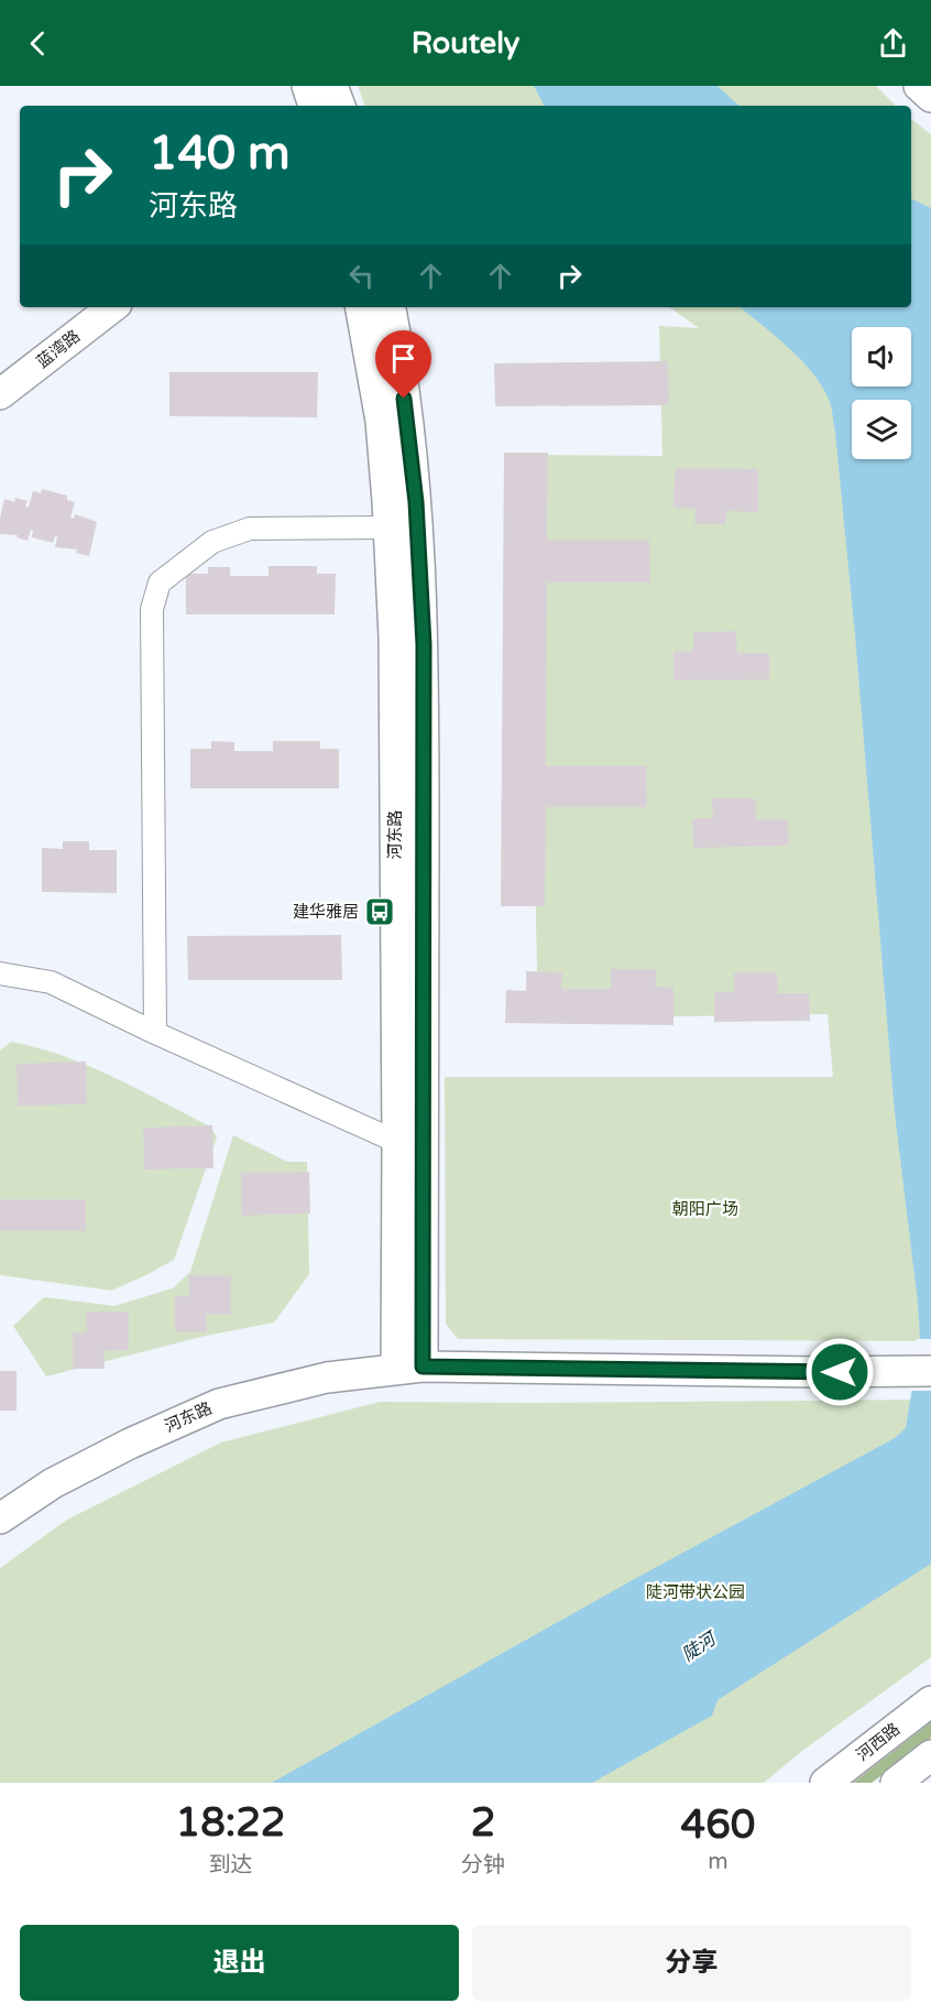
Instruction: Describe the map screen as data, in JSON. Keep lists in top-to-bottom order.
{
  "streets": {
    "street": ["蓝湾路", "河东路", "河西路"]
  },
  "water": ["陡河"],
  "parks": ["朝阳广场", "陡河带状公园"],
  "places": {
    "bus stop": ["建华雅居"]
  },
  "page": {
    "header": "Routely",
    "turn": ["140 m", "河东路"],
    "eta": [
      "18:22",
      "到达",
      "2",
      "分钟",
      "460",
      "m"
    ],
    "buttons": ["退出", "分享"]
  }
}
